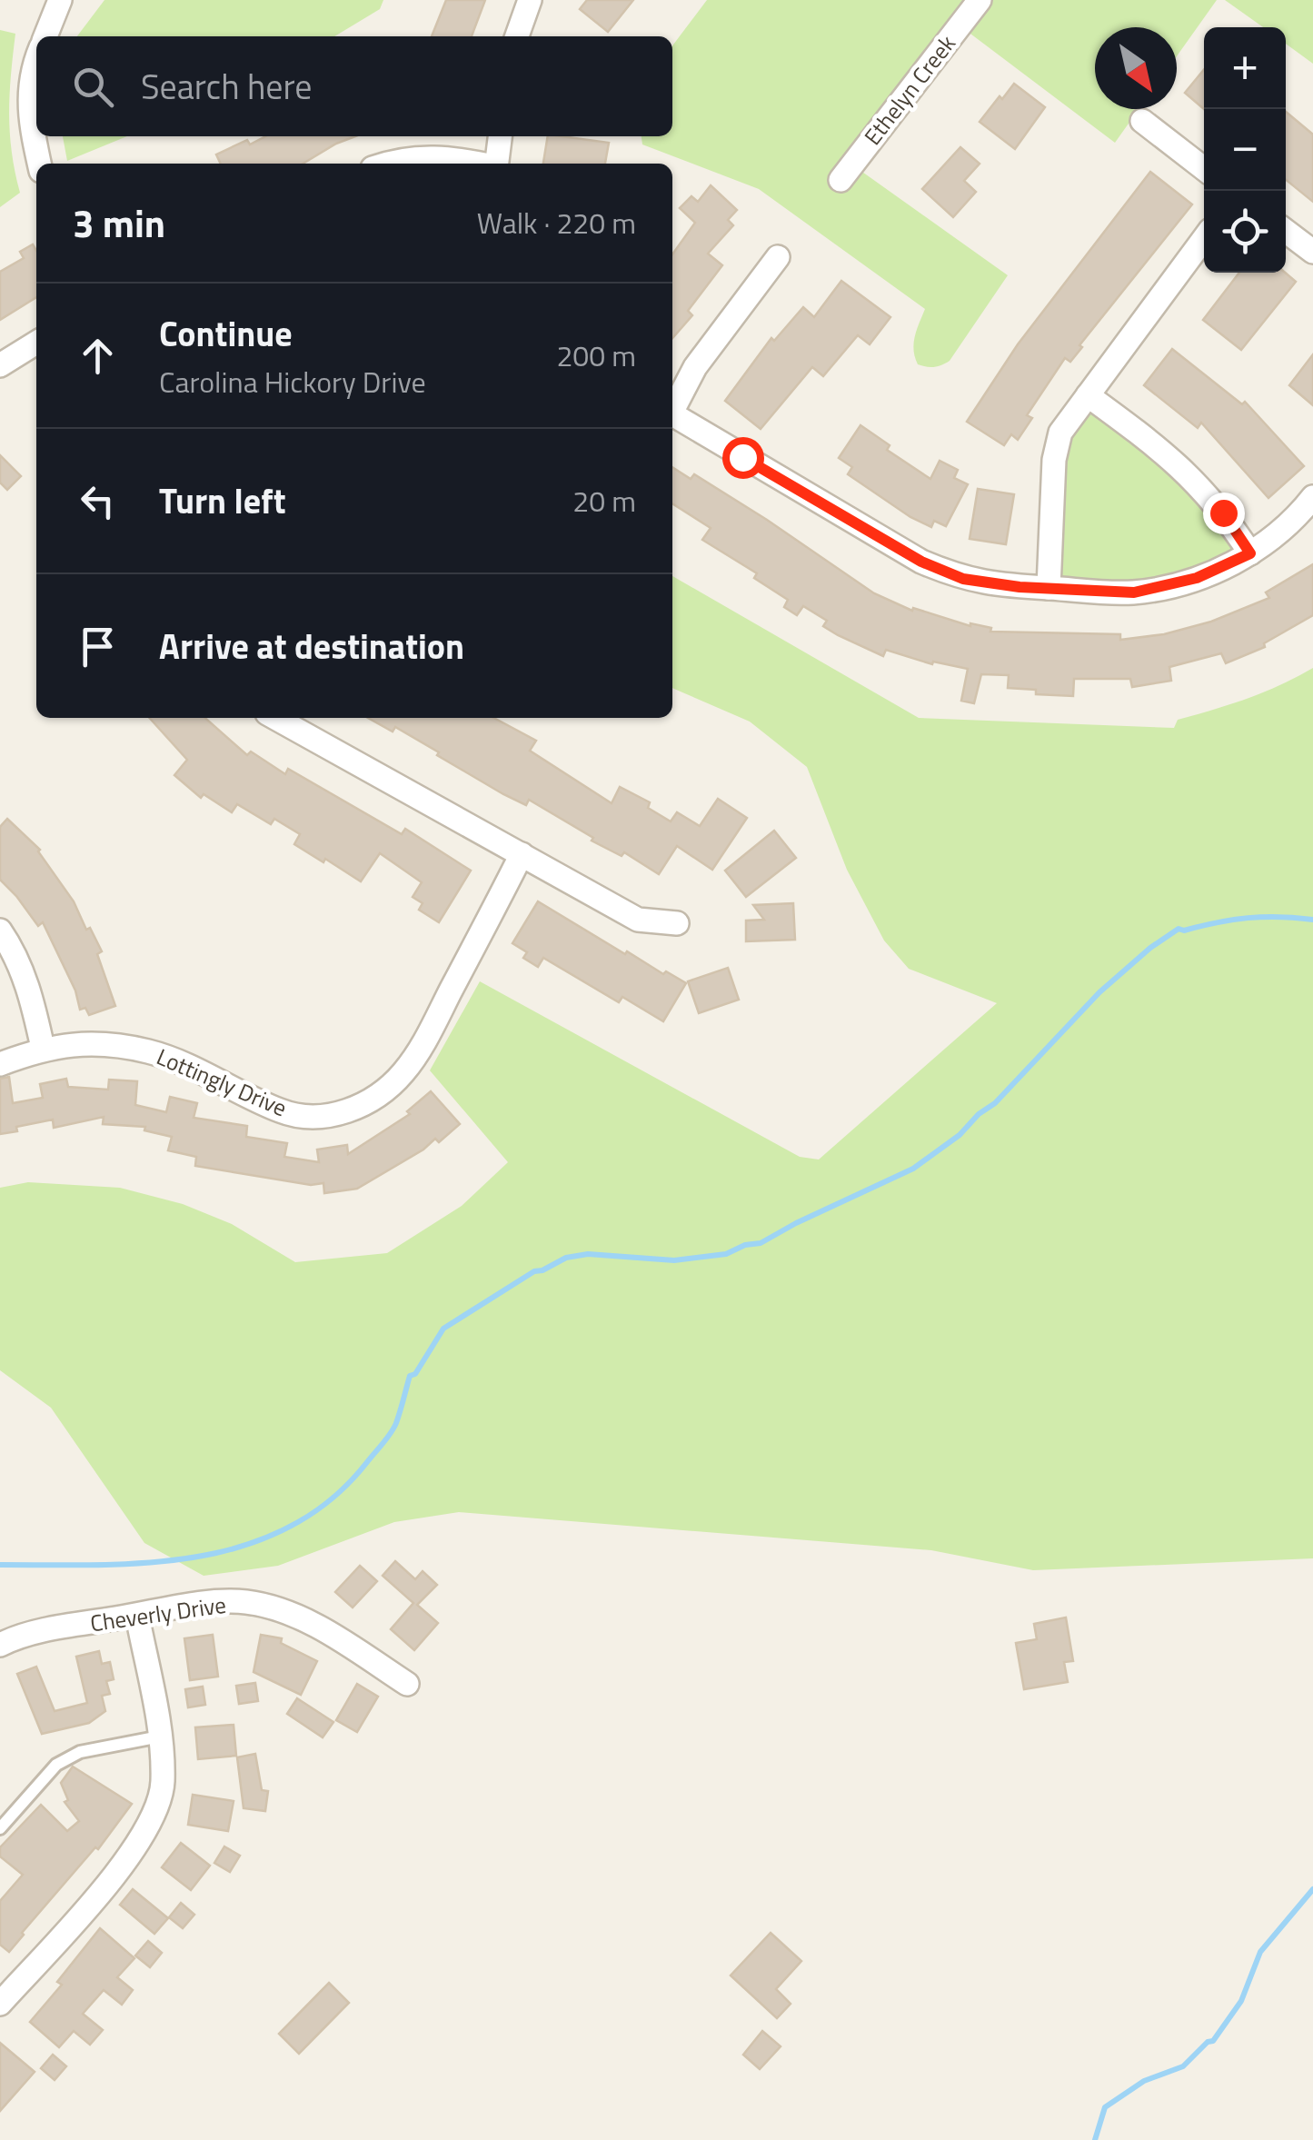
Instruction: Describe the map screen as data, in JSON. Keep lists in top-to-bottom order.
{
  "streets": {
    "street": ["Ethelyn Creek", "Lottingly Drive", "Cheverly Drive"]
  },
  "north": "bottom right",
  "page": {
    "map_buttons": ["+", "−"],
    "search": "Search here",
    "heading": ["3 min", "Walk · 220 m"],
    "list": [
      ["Continue", "Carolina Hickory Drive", "200 m"],
      ["Turn left", "20 m"],
      "Arrive at destination"
    ]
  }
}
